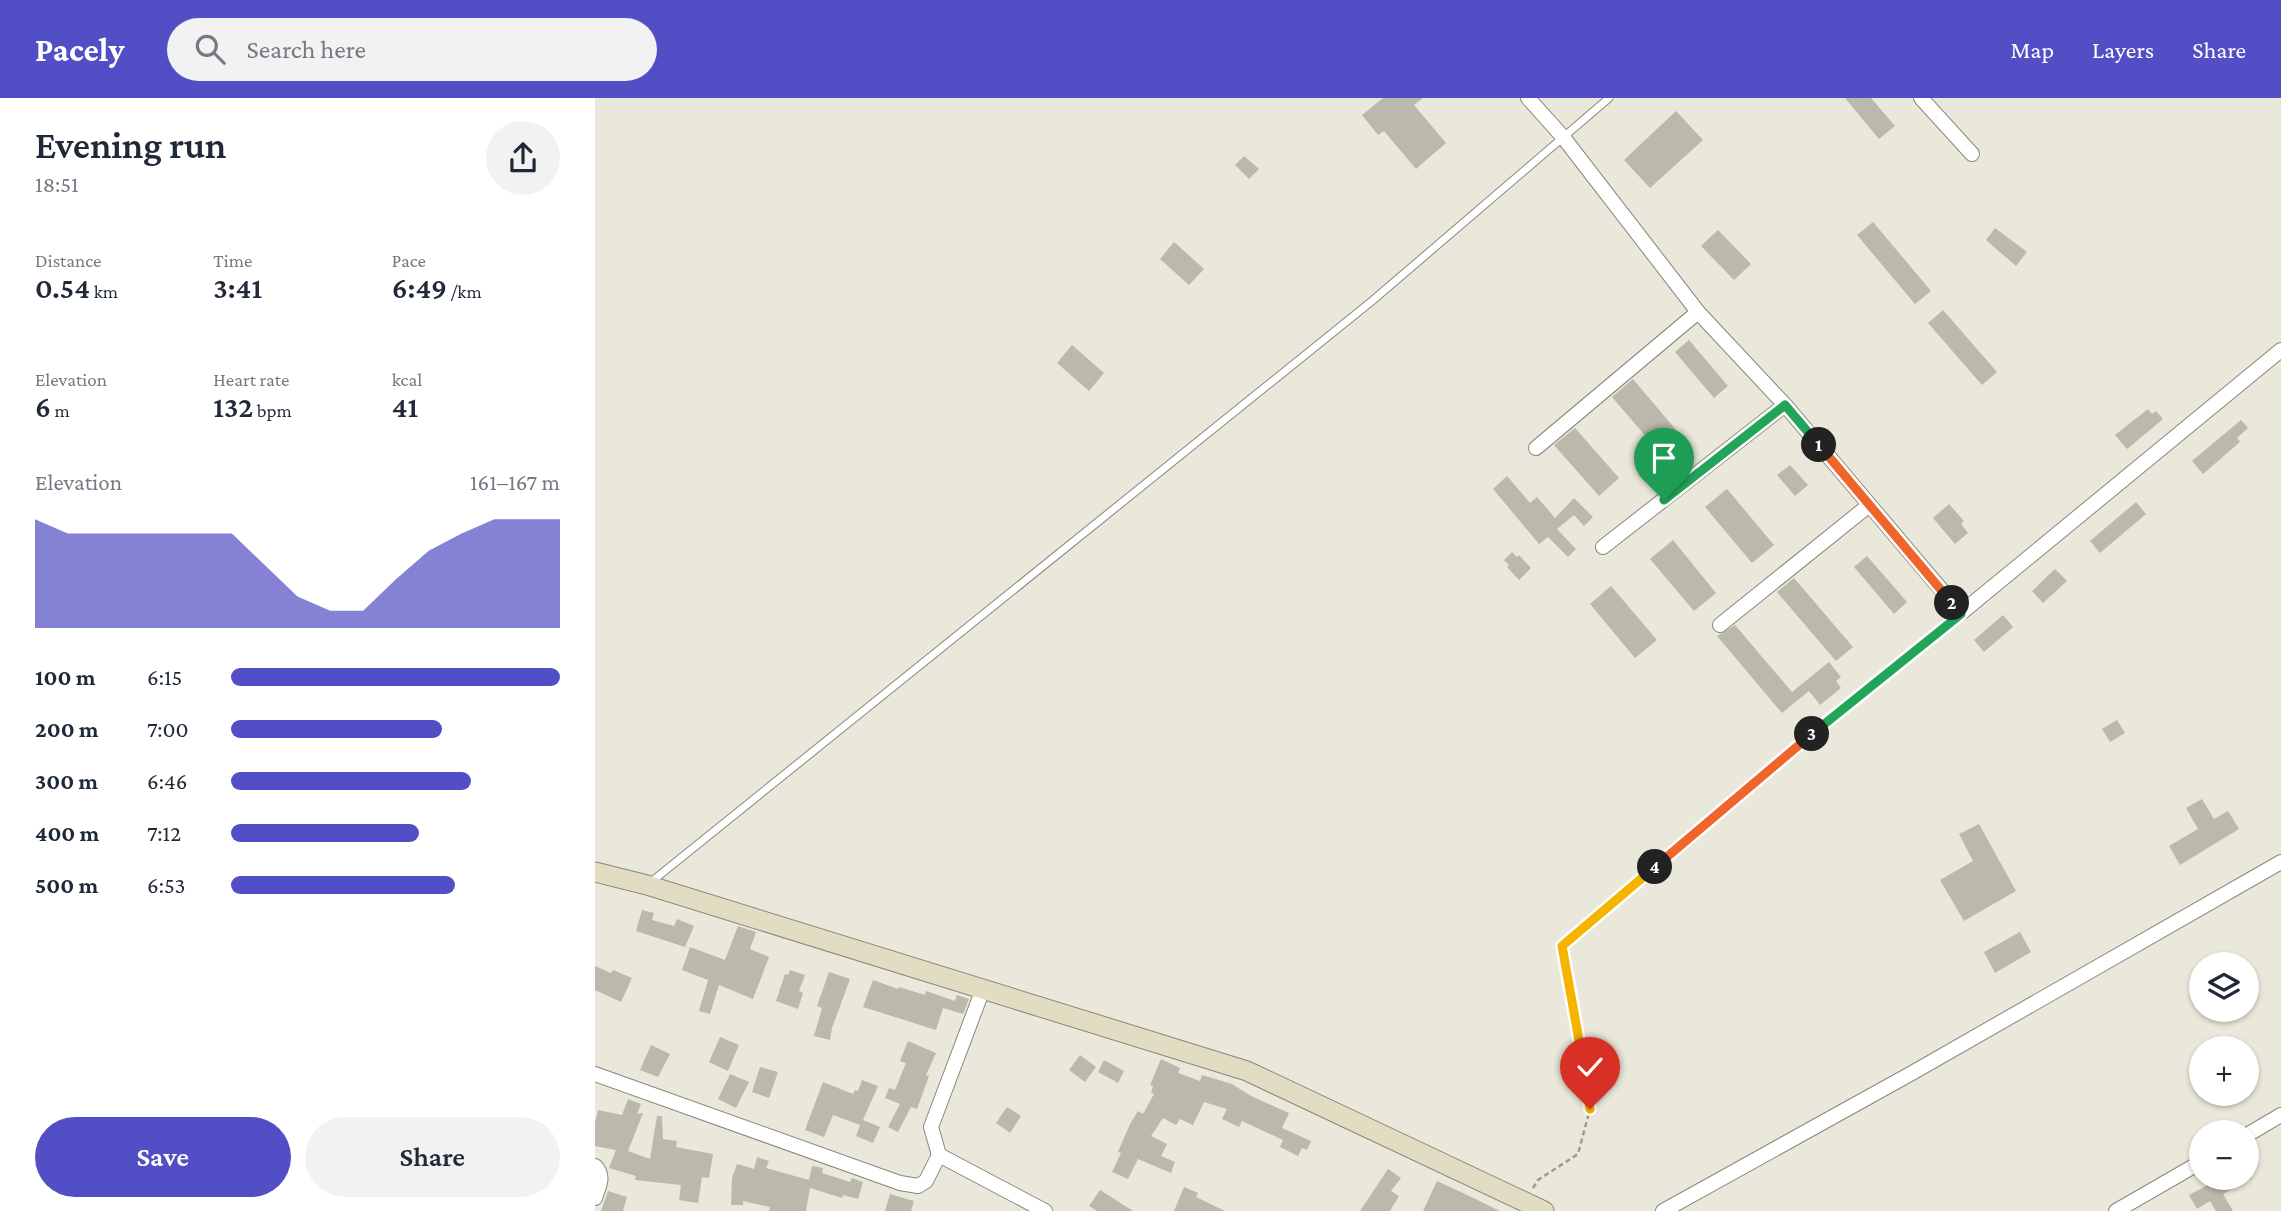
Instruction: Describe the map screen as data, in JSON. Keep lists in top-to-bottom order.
{
  "page": {
    "header": "Pacely",
    "search": "Search here",
    "nav": ["Map", "Layers", "Share"],
    "heading": ["Evening run", "18:51"],
    "stats": [
      ["Distance", "0.54 km"],
      ["Time", "3:41"],
      ["Pace", "6:49 /km"],
      ["Elevation", "6 m"],
      ["Heart rate", "132 bpm"],
      ["kcal", "41"]
    ],
    "pins": [
      "1",
      "2",
      "3",
      "4"
    ],
    "chart": ["Elevation", "161–167 m"],
    "list": [
      {
        "name": "100 m",
        "note": "6:15"
      },
      {
        "name": "200 m",
        "note": "7:00"
      },
      {
        "name": "300 m",
        "note": "6:46"
      },
      {
        "name": "400 m",
        "note": "7:12"
      },
      {
        "name": "500 m",
        "note": "6:53"
      }
    ],
    "map_buttons": ["+", "−"],
    "buttons": ["Save", "Share"]
  }
}
